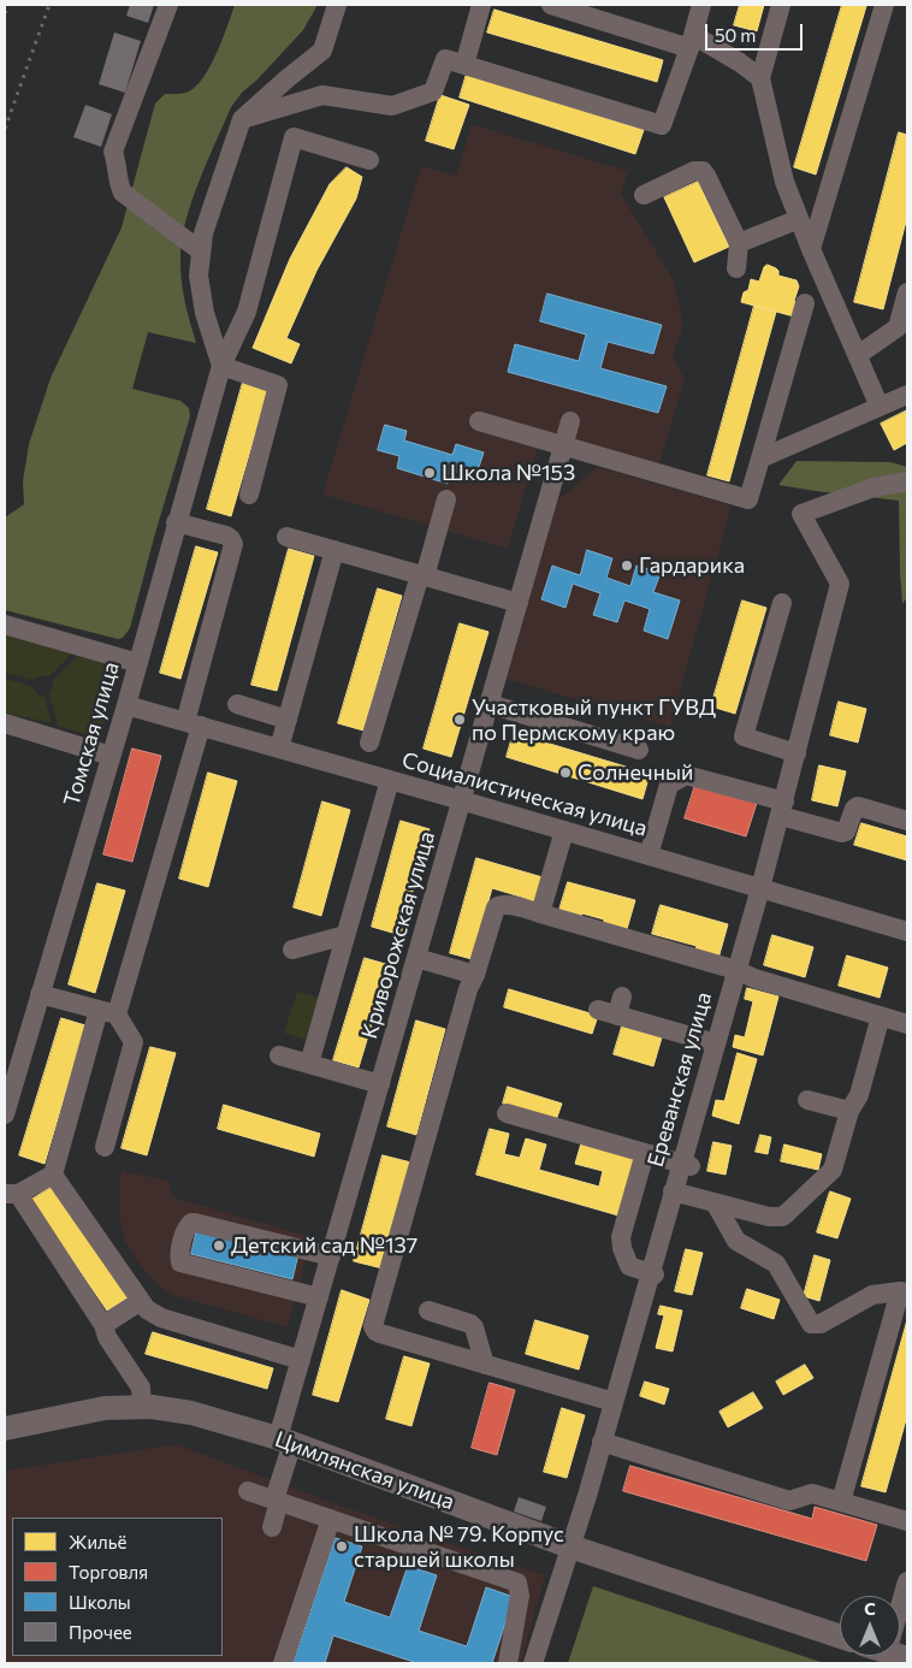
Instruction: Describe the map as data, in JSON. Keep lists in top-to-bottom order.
{
  "streets": {
    "main road": ["Цимлянская улица"],
    "street": [
      "Томская улица",
      "Социалистическая улица",
      "Криворожская улица",
      "Ереванская улица"
    ]
  },
  "crossings": [
    ["Томская улица", "Социалистическая улица"],
    ["Социалистическая улица", "Криворожская улица"],
    ["Социалистическая улица", "Ереванская улица"],
    ["Криворожская улица", "Цимлянская улица"],
    ["Ереванская улица", "Цимлянская улица"]
  ],
  "places": [
    "Школа №153",
    "Гардарика",
    "Участковый пункт ГУВД по Пермскому краю",
    "Солнечный",
    "Детский сад №137",
    "Школа № 79. Корпус старшей школы"
  ],
  "legend": [
    "Жильё",
    "Торговля",
    "Школы",
    "Прочее"
  ],
  "scale_bar": "50 m",
  "north": "top"
}
